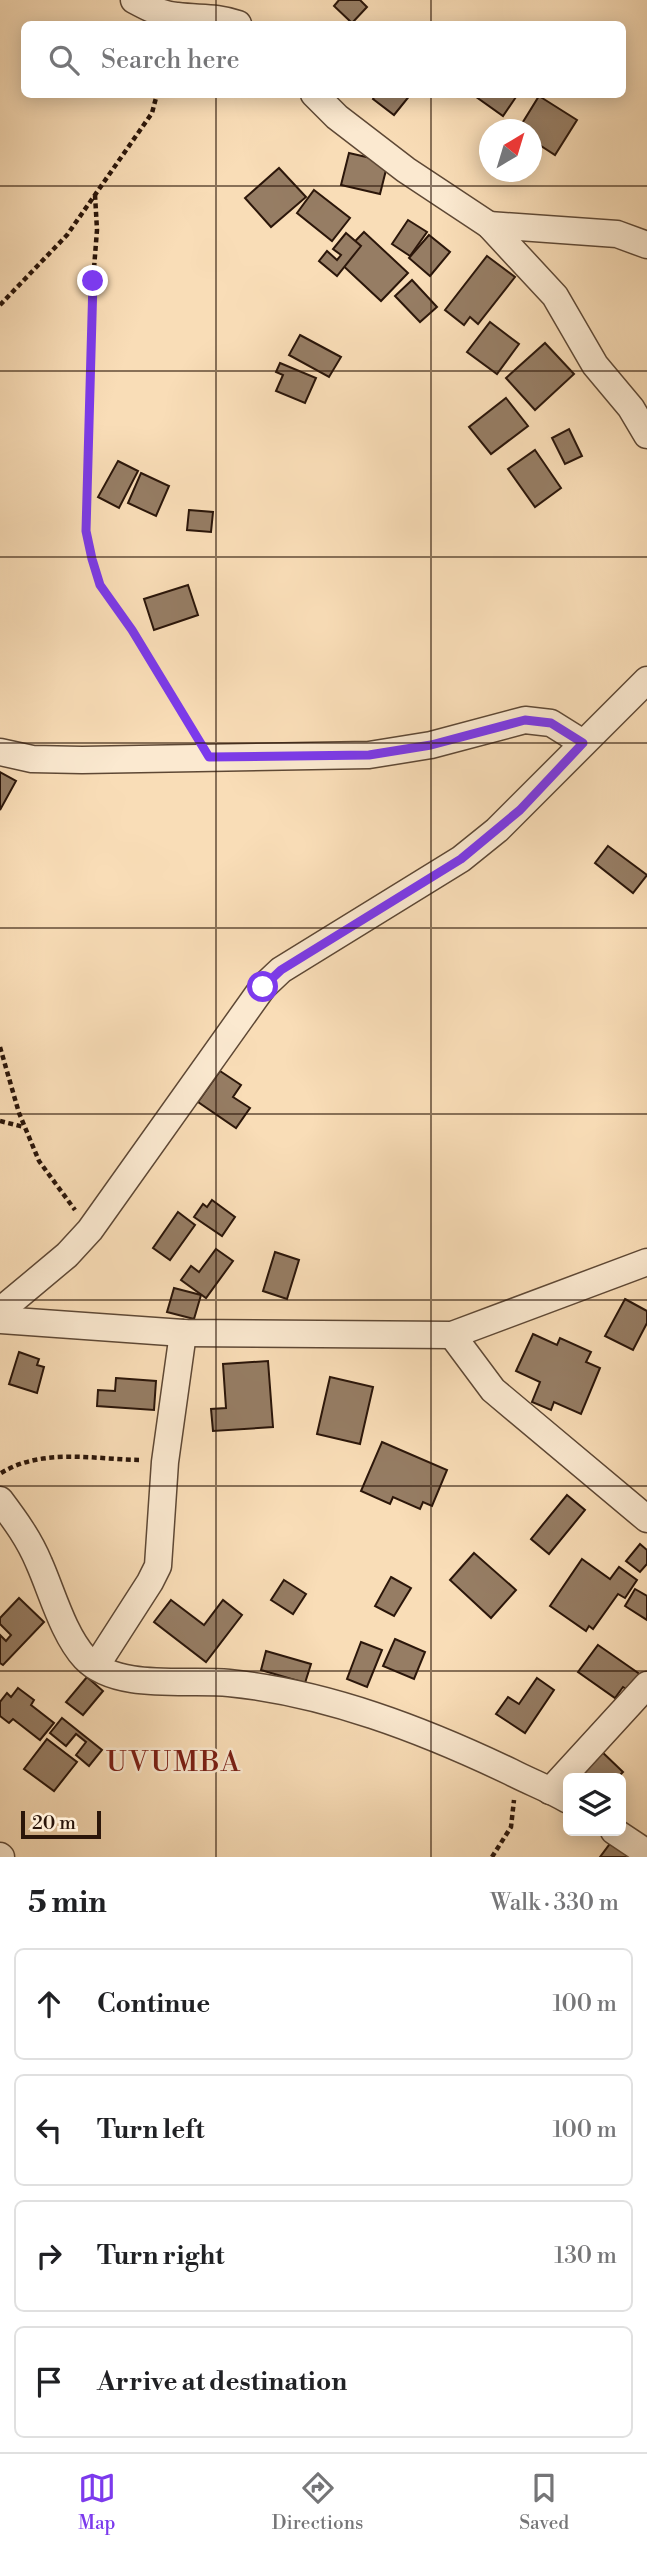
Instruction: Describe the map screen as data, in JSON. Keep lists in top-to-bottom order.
{
  "districts": ["UVUMBA"],
  "scale_bar": "20 m",
  "north": "top right",
  "page": {
    "search": "Search here",
    "scale": "20 m",
    "heading": ["5 min", "Walk · 330 m"],
    "list": [
      ["Continue", "100 m"],
      ["Turn left", "100 m"],
      ["Turn right", "130 m"],
      "Arrive at destination"
    ],
    "nav": ["Map", "Directions", "Saved"]
  }
}
